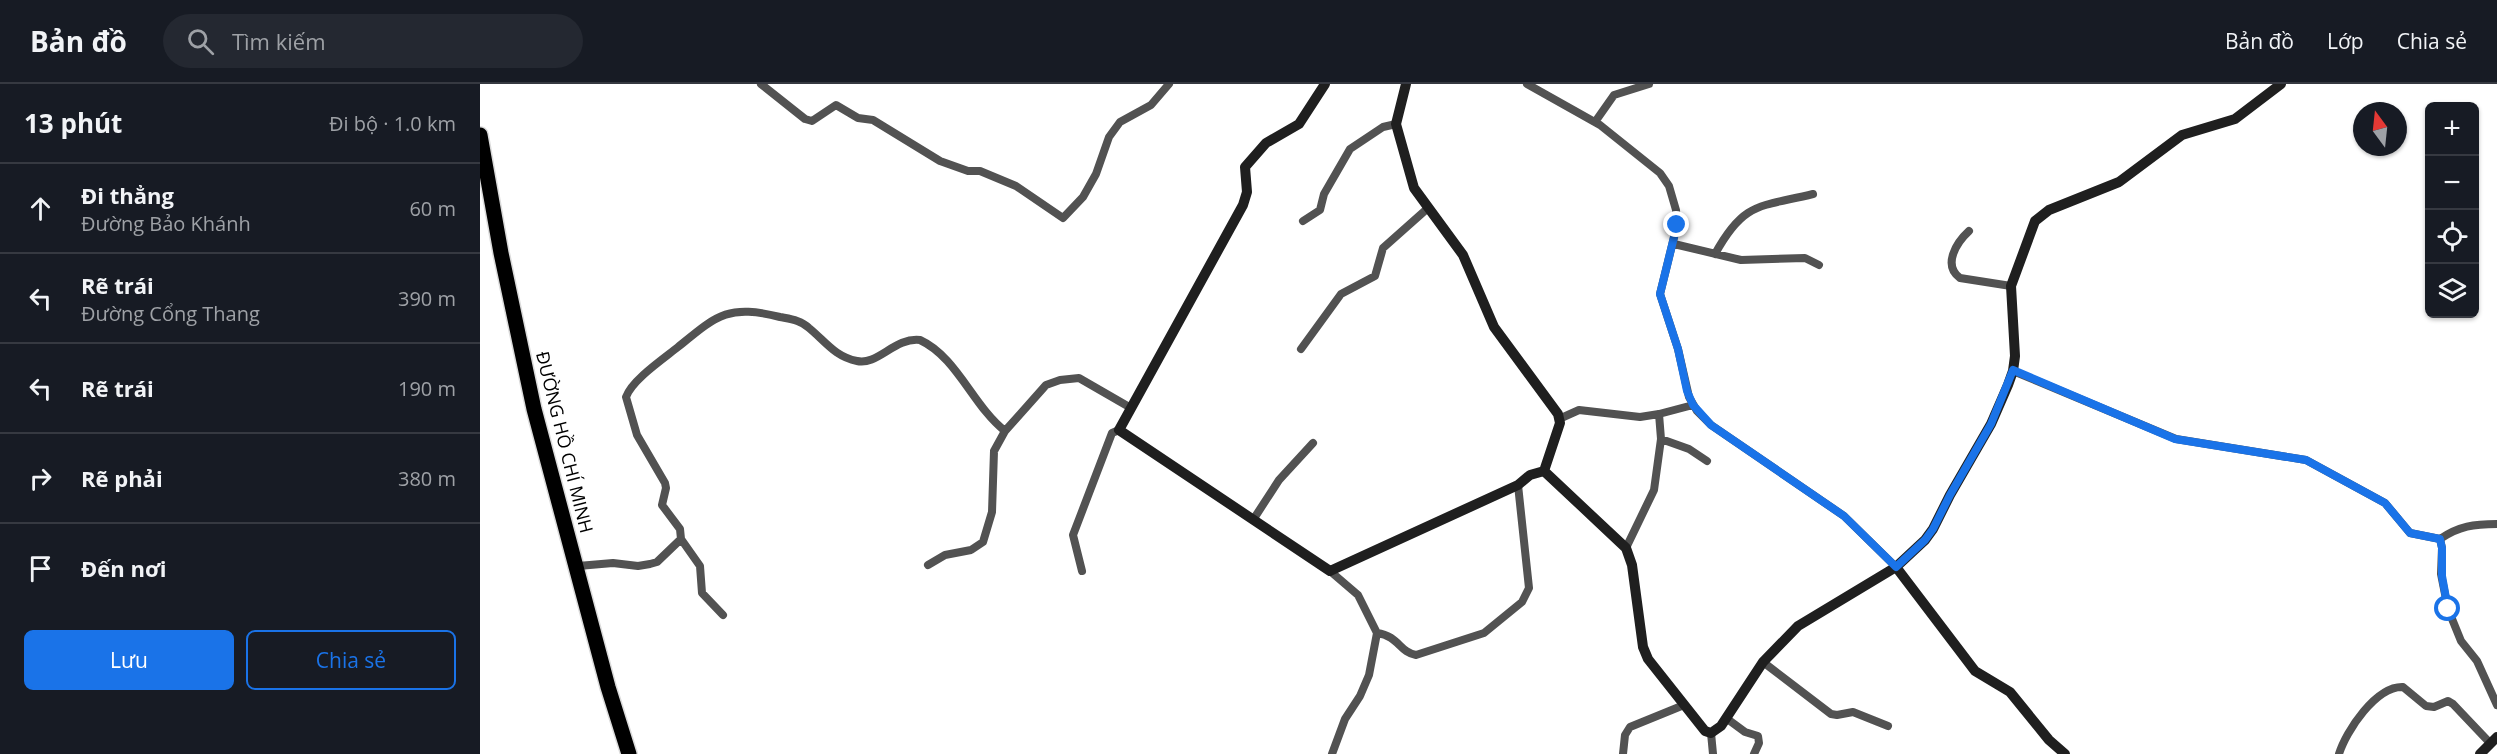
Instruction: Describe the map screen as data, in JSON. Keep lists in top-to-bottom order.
{
  "streets": {
    "highway": ["ĐƯỜNG HỒ CHÍ MINH"]
  },
  "north": "top",
  "page": {
    "header": "Bản đồ",
    "search": "Tìm kiếm",
    "nav": ["Bản đồ", "Lớp", "Chia sẻ"],
    "heading": ["13 phút", "Đi bộ · 1.0 km"],
    "map_buttons": ["+", "−"],
    "list": [
      ["Đi thẳng", "Đường Bảo Khánh", "60 m"],
      ["Rẽ trái", "Đường Cổng Thang", "390 m"],
      ["Rẽ trái", "190 m"],
      ["Rẽ phải", "380 m"],
      "Đến nơi"
    ],
    "buttons": ["Lưu", "Chia sẻ"]
  }
}
